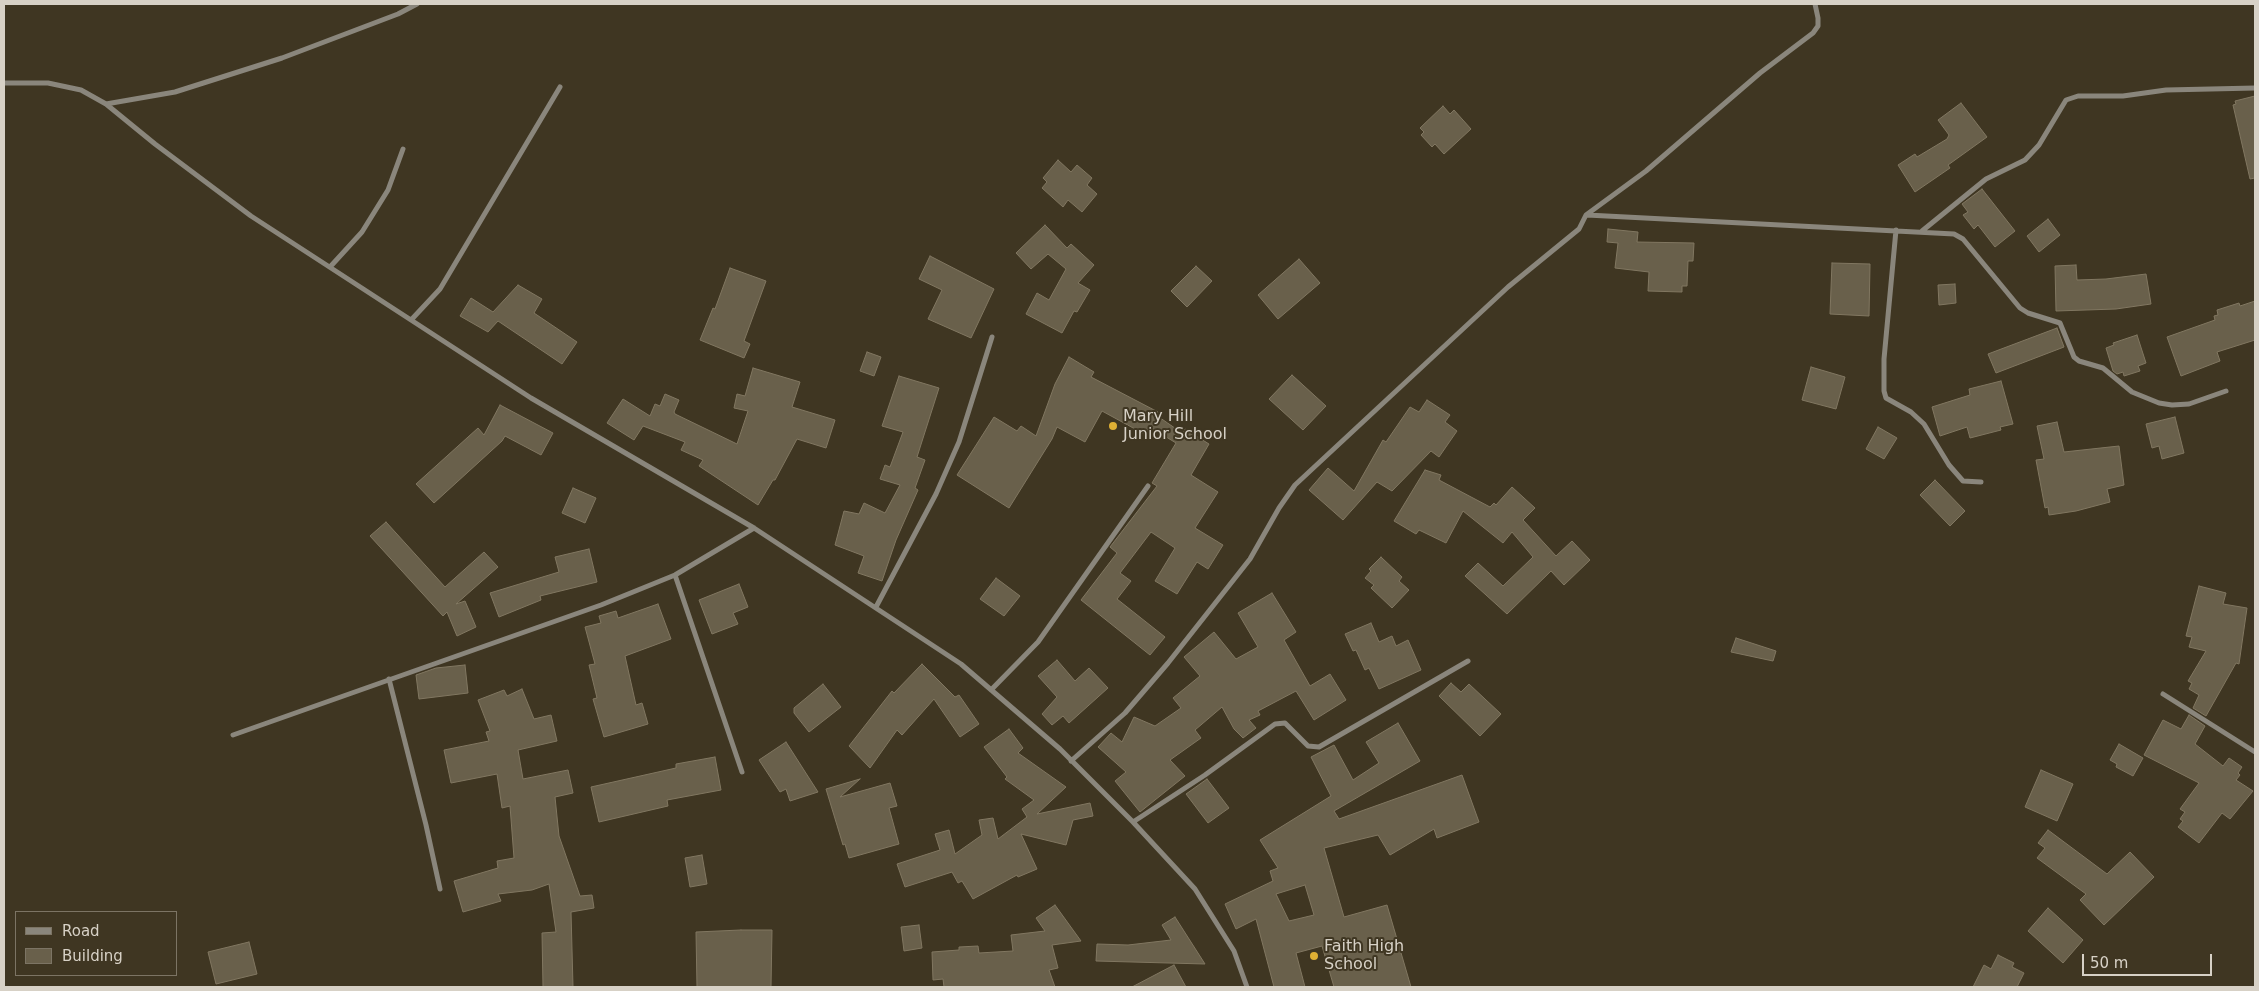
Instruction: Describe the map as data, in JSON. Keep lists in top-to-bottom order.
{
  "places": ["Mary Hill Junior School", "Faith High School"],
  "legend": ["Road", "Building"],
  "scale_bar": "50 m"
}
